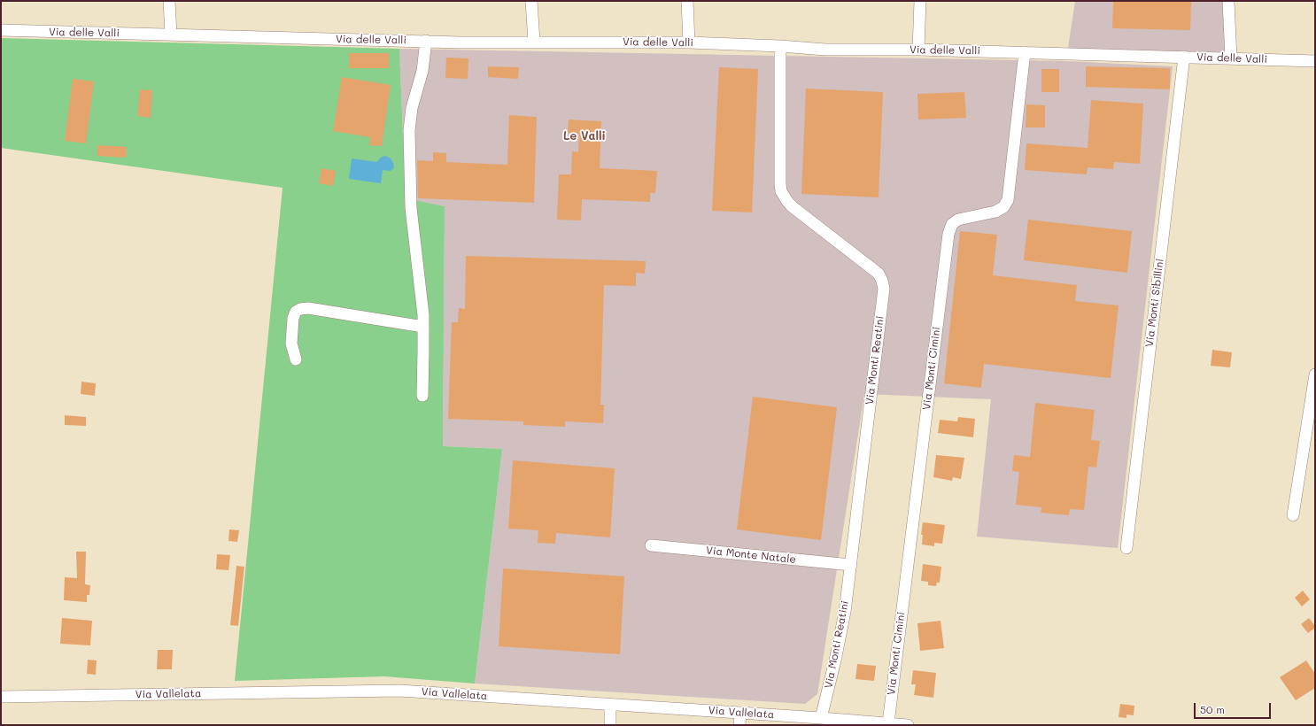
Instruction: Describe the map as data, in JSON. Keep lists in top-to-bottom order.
{
  "streets": {
    "street": [
      "Via delle Valli",
      "Via Monti Sibillini",
      "Via Monti Reatini",
      "Via Monti Cimini",
      "Via Monte Natale",
      "Via Vallelata"
    ]
  },
  "crossings": [
    ["Via delle Valli", "Via Monti Sibillini"],
    ["Via delle Valli", "Via Monti Reatini"],
    ["Via delle Valli", "Via Monti Cimini"],
    ["Via Monti Reatini", "Via Monte Natale"],
    ["Via Monti Reatini", "Via Vallelata"],
    ["Via Monti Cimini", "Via Vallelata"]
  ],
  "districts": ["Le Valli"],
  "scale_bar": "50 m"
}
